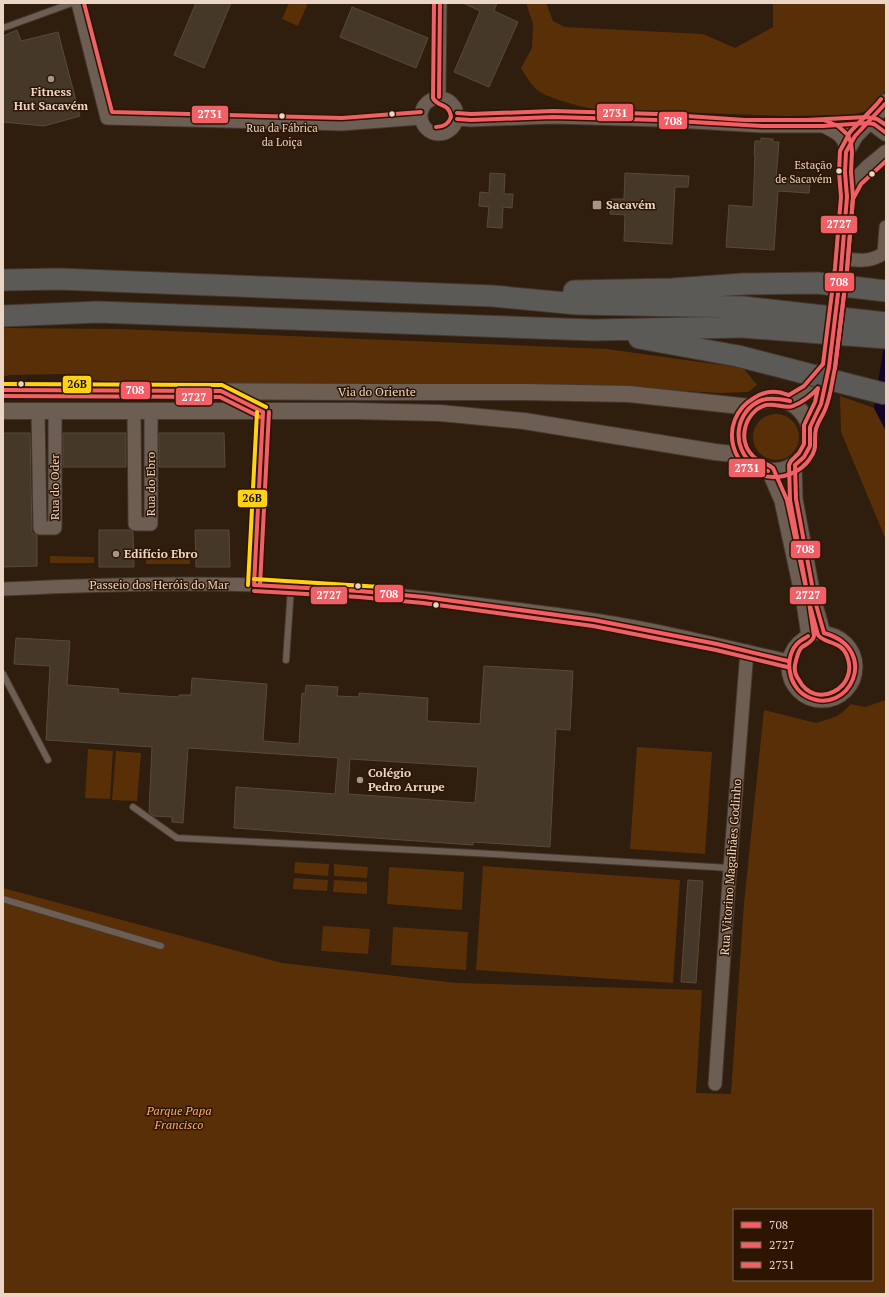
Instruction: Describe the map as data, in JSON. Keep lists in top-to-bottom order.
{
  "streets": {
    "street": [
      "Via do Oriente",
      "Rua do Ebro",
      "Rua do Oder",
      "Passeio dos Heróis do Mar",
      "Rua Vitorino Magalhães Godinho"
    ]
  },
  "crossings": [
    ["Via do Oriente", "Rua do Ebro"],
    ["Via do Oriente", "Rua do Oder"],
    ["Passeio dos Heróis do Mar", "Rua Vitorino Magalhães Godinho"]
  ],
  "parks": ["Parque Papa Francisco"],
  "places": {
    "other": [
      "Fitness Hut Sacavém",
      "Rua da Fábrica da Loiça",
      "Estação de Sacavém",
      "Edifício Ebro",
      "Colégio Pedro Arrupe"
    ],
    "transit": ["Sacavém"]
  },
  "lines": [
    "transit line 708",
    "transit line 2731",
    "transit line 2727",
    "transit line 26B"
  ],
  "legend": ["708", "2727", "2731"]
}
